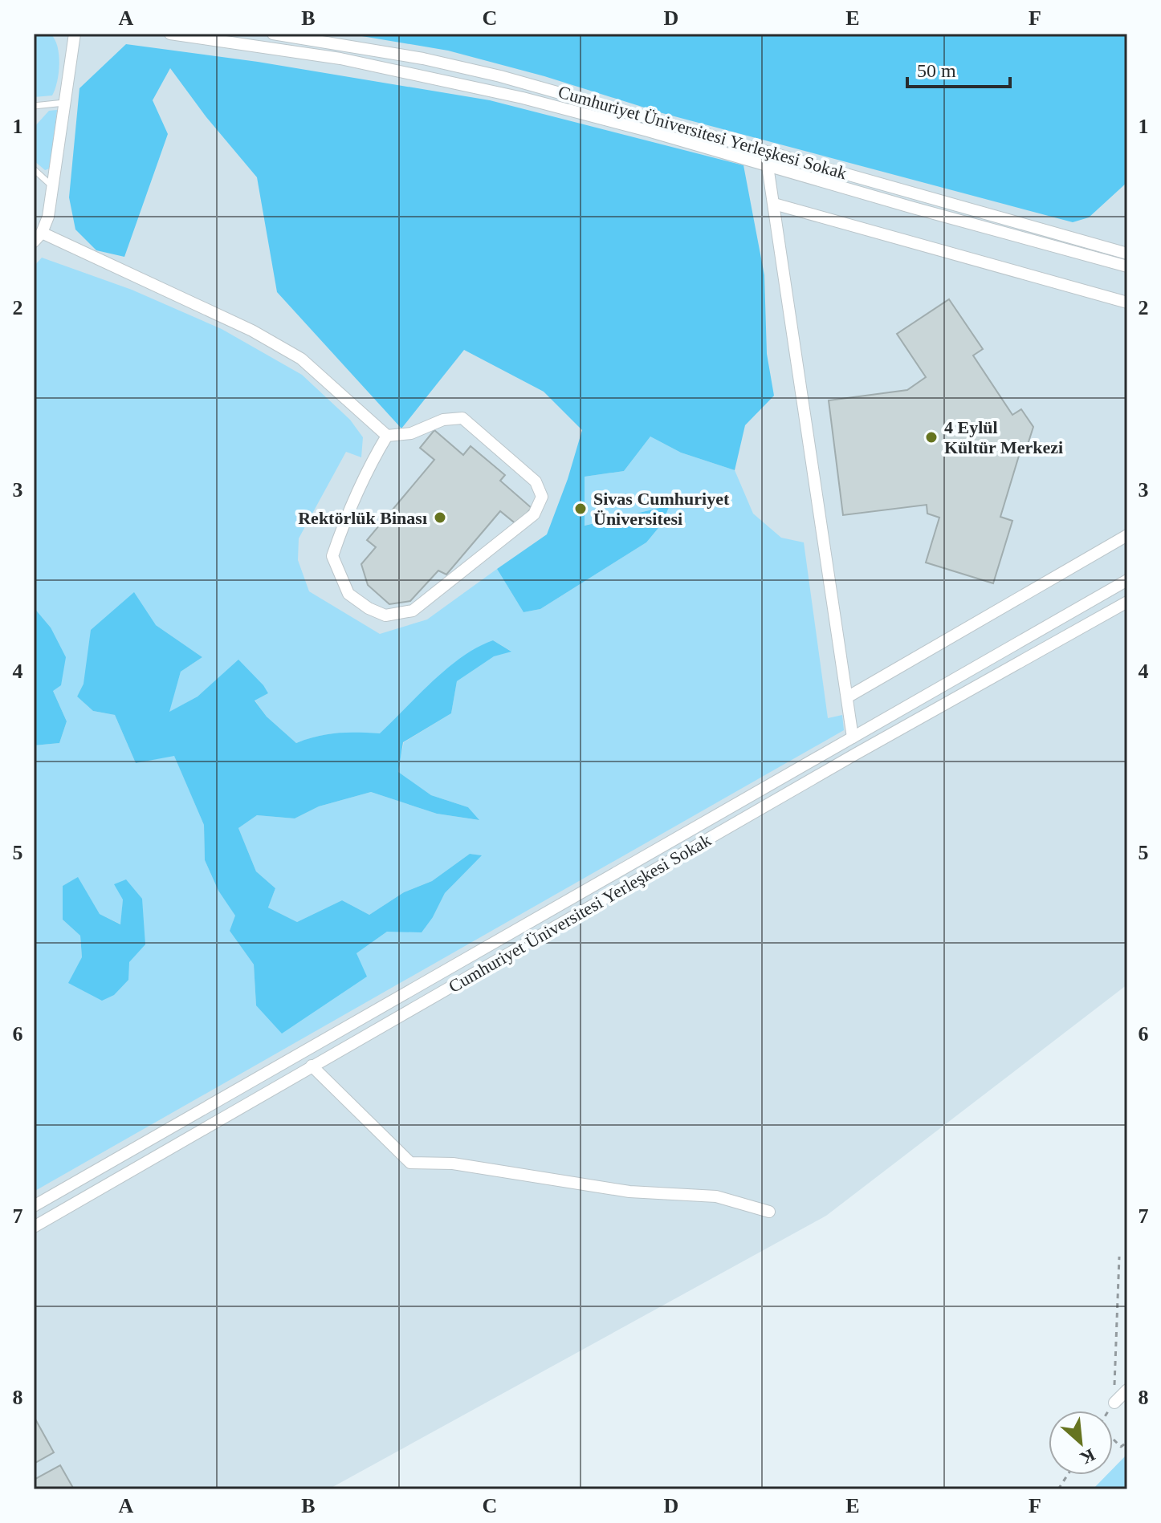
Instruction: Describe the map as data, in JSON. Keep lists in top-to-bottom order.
{
  "streets": {
    "street": ["Cumhuriyet Üniversitesi Yerleşkesi Sokak"]
  },
  "places": ["4 Eylül Kültür Merkezi", "Sivas Cumhuriyet Üniversitesi", "Rektörlük Binası"],
  "scale_bar": "50 m",
  "north": "bottom right",
  "grid": {
    "columns": [
      "A",
      "B",
      "C",
      "D",
      "E",
      "F"
    ],
    "rows": [
      "1",
      "2",
      "3",
      "4",
      "5",
      "6",
      "7",
      "8"
    ]
  }
}
